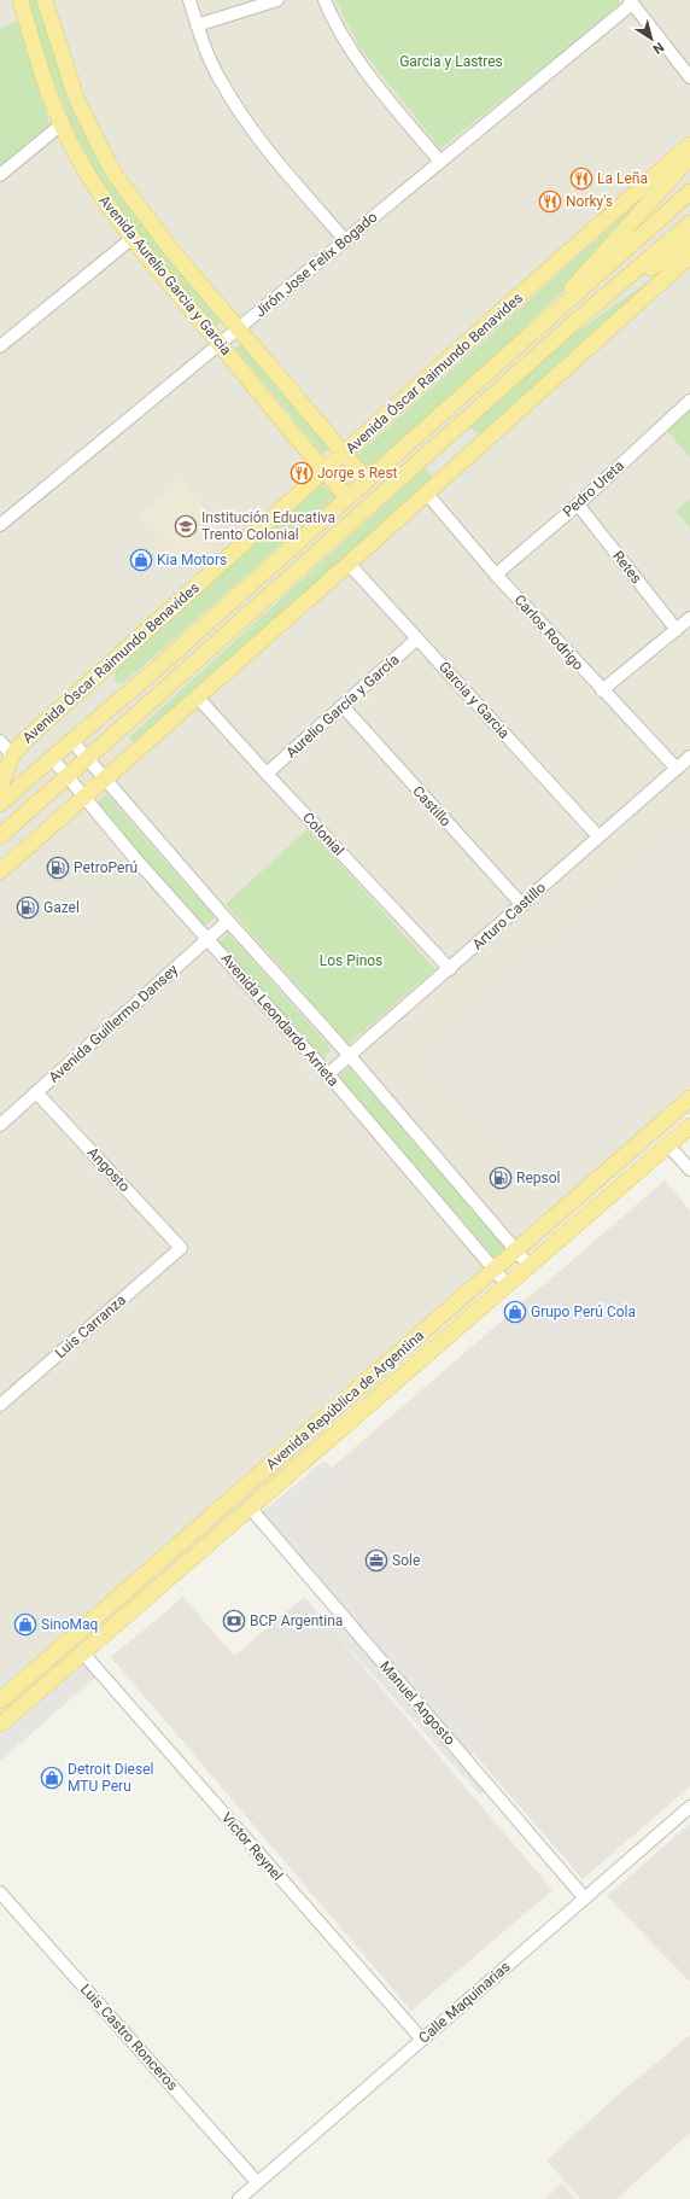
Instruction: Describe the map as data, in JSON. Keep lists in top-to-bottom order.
{
  "streets": {
    "main road": ["Avenida Aurelio Garcia y Garcia", "Avenida Óscar Raimundo Benavides", "Avenida República de Argentina"],
    "street": [
      "Jirón Jose Felix Bogado",
      "Pedro Ureta",
      "Retes",
      "Carlos Rodrigo",
      "Garcia y Garcia",
      "Aurelio García y García",
      "Castillo",
      "Colonial",
      "Arturo Castillo",
      "Avenida Leondardo Arrieta",
      "Avenida Guillermo Dansey",
      "Angosto",
      "Luis Carranza",
      "Manuel Angosto",
      "Victor Reynel",
      "Calle Maquinarias",
      "Luis Castro Ronceros"
    ]
  },
  "crossings": [
    ["Jirón Jose Felix Bogado", "Avenida Aurelio Garcia y Garcia"],
    ["Avenida Aurelio Garcia y Garcia", "Avenida Óscar Raimundo Benavides"],
    ["Pedro Ureta", "Retes"],
    ["Pedro Ureta", "Carlos Rodrigo"],
    ["Carlos Rodrigo", "Arturo Castillo"],
    ["Garcia y Garcia", "Aurelio García y García"],
    ["Garcia y Garcia", "Arturo Castillo"],
    ["Aurelio García y García", "Castillo"],
    ["Aurelio García y García", "Colonial"],
    ["Castillo", "Arturo Castillo"],
    ["Colonial", "Arturo Castillo"],
    ["Arturo Castillo", "Avenida Leondardo Arrieta"],
    ["Avenida Leondardo Arrieta", "Avenida Guillermo Dansey"],
    ["Avenida Leondardo Arrieta", "Avenida República de Argentina"],
    ["Avenida Guillermo Dansey", "Angosto"],
    ["Angosto", "Luis Carranza"],
    ["Avenida República de Argentina", "Manuel Angosto"],
    ["Avenida República de Argentina", "Victor Reynel"],
    ["Manuel Angosto", "Calle Maquinarias"],
    ["Victor Reynel", "Calle Maquinarias"],
    ["Calle Maquinarias", "Luis Castro Ronceros"]
  ],
  "parks": ["Garcia y Lastres", "Los Pinos"],
  "places": {
    "restaurant": ["La Leña", "Norky's", "Jorge s Rest"],
    "school or university": ["Institución Educativa Trento Colonial"],
    "shop": [
      "Kia Motors",
      "Grupo Perú Cola",
      "SinoMaq",
      "Detroit Diesel MTU Peru"
    ],
    "fuel station": ["PetroPerú", "Gazel", "Repsol"],
    "office": ["Sole"],
    "bank": ["BCP Argentina"]
  },
  "north": "bottom right"
}
